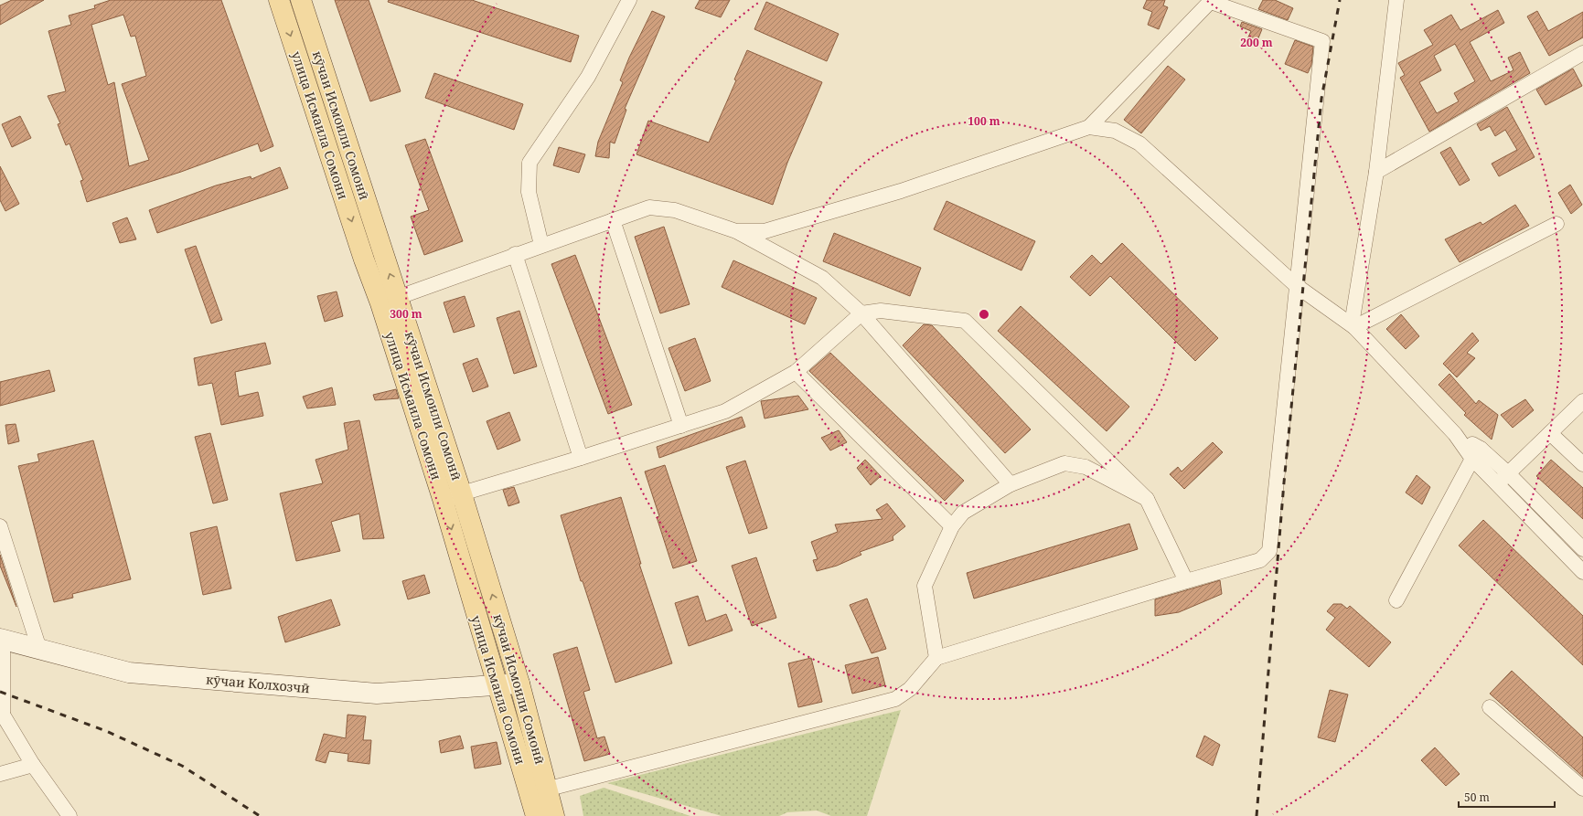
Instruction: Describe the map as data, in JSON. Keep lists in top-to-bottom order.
{
  "streets": {
    "main road": ["улица Исмаила Сомони", "кӯчаи Исмоили Сомонӣ", "кӯчаи Колхозчӣ"]
  },
  "crossings": [
    ["улица Исмаила Сомони", "кӯчаи Исмоили Сомонӣ"],
    ["улица Исмаила Сомони", "кӯчаи Колхозчӣ"],
    ["кӯчаи Исмоили Сомонӣ", "кӯчаи Колхозчӣ"]
  ],
  "one_way": ["улица Исмаила Сомони", "кӯчаи Исмоили Сомонӣ"],
  "scale_bar": "50 m",
  "rings": ["200 m", "100 m", "300 m"]
}
